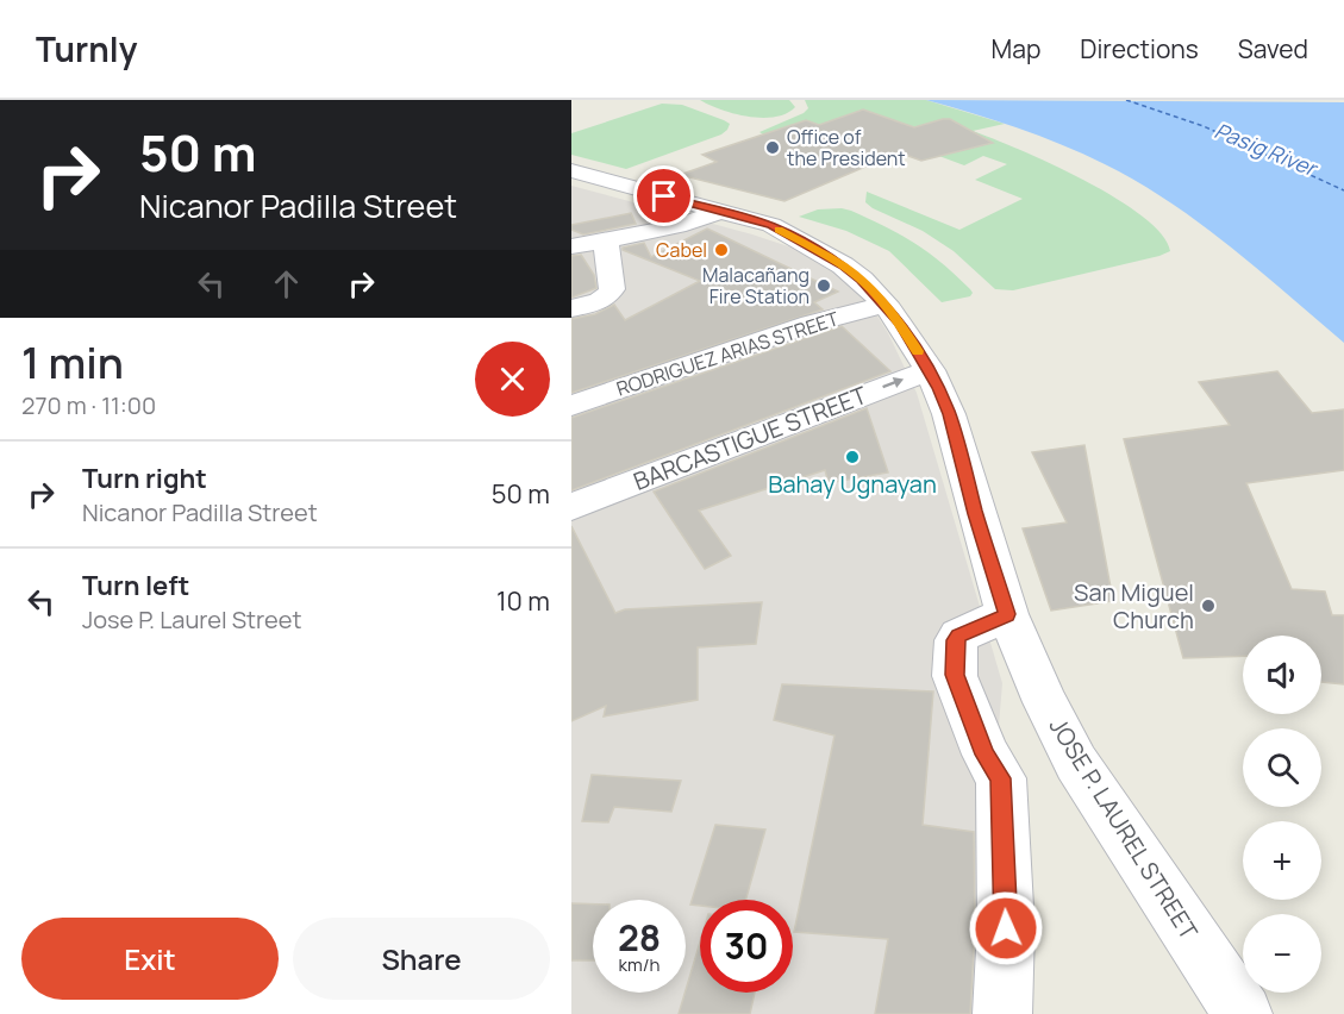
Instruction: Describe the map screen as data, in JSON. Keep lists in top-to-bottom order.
{
  "streets": {
    "street": ["RODRIGUEZ ARIAS STREET", "BARCASTIGUE STREET", "JOSE P. LAUREL STREET"]
  },
  "crossings": [
    ["RODRIGUEZ ARIAS STREET", "JOSE P. LAUREL STREET"],
    ["BARCASTIGUE STREET", "JOSE P. LAUREL STREET"]
  ],
  "water": ["Pasig River"],
  "places": [
    "Office of the President",
    "Cabel",
    "Malacañang Fire Station",
    "Bahay Ugnayan",
    "San Miguel Church"
  ],
  "page": {
    "header": "Turnly",
    "nav": ["Map", "Directions", "Saved"],
    "turn": ["50 m", "Nicanor Padilla Street"],
    "heading": ["1 min", "270 m · 11:00"],
    "list": [
      {
        "name": "Turn right",
        "note": "Nicanor Padilla Street",
        "value": "50 m"
      },
      {
        "name": "Turn left",
        "note": "Jose P. Laurel Street",
        "value": "10 m"
      }
    ],
    "map_buttons": ["+", "−"],
    "speed": "28 km/h",
    "limit": "30",
    "buttons": ["Exit", "Share"]
  }
}
